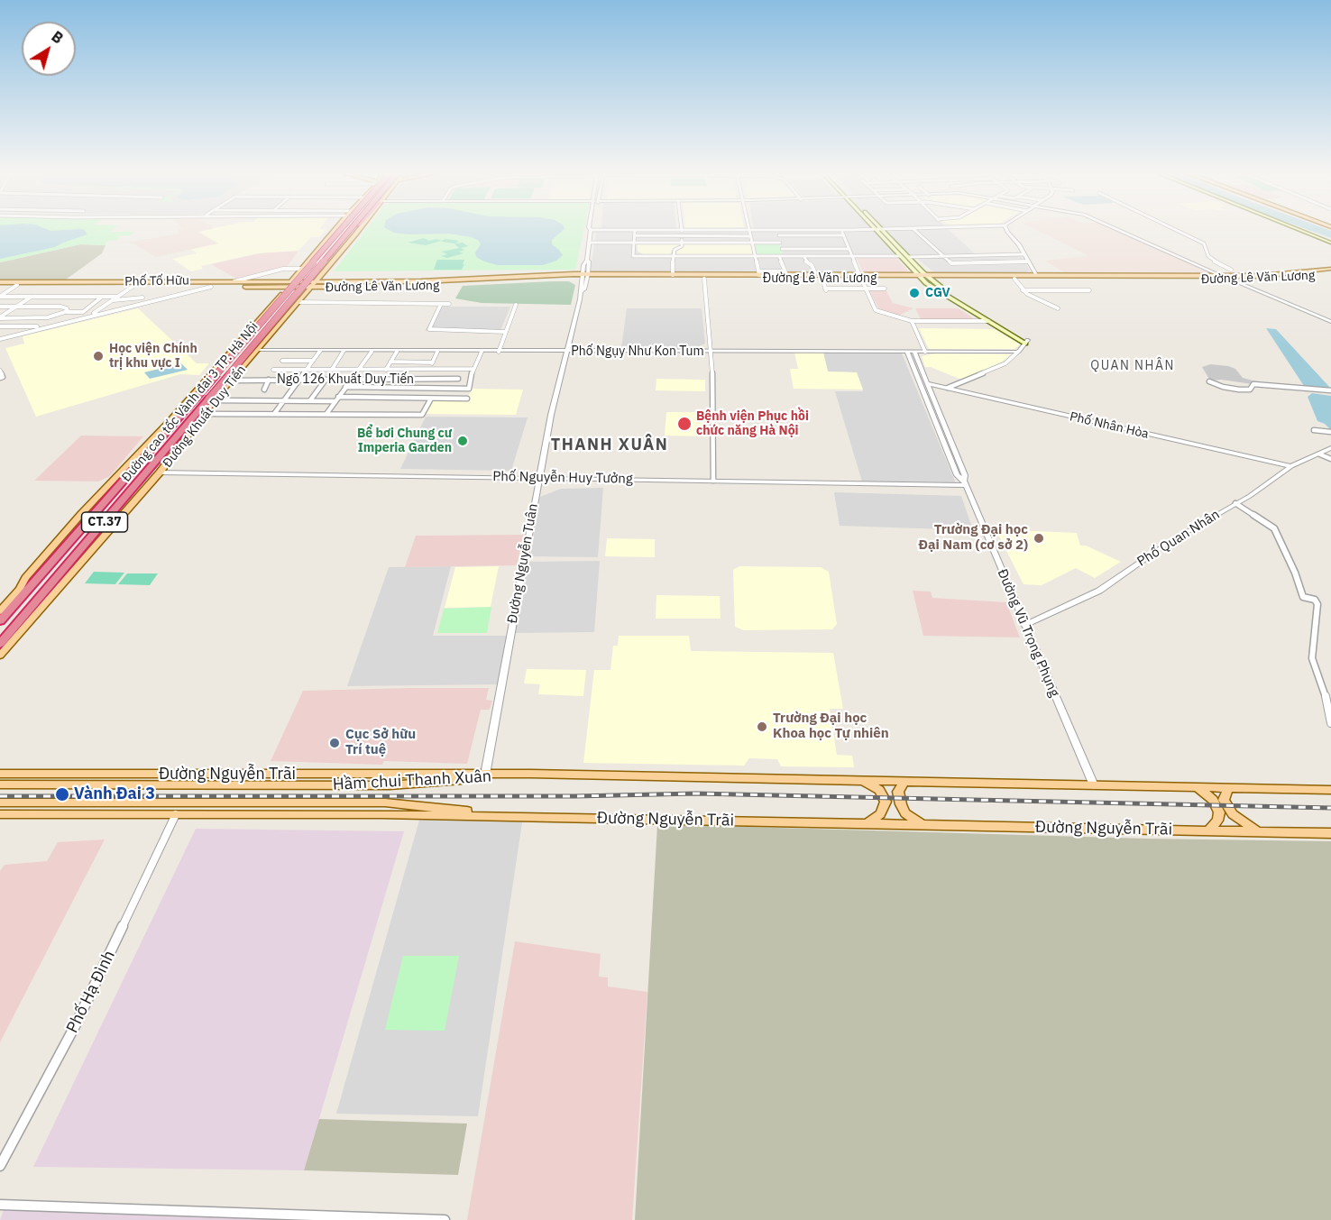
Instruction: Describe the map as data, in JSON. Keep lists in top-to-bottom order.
{
  "streets": {
    "highway": ["Đường cao tốc Vành đai 3 TP. Hà Nội", "CT.37"],
    "main road": [
      "Đường Lê Văn Lương",
      "Phố Tố Hữu",
      "Đường Khuất Duy Tiến",
      "Đường Nguyễn Trãi",
      "Hầm chui Thanh Xuân"
    ],
    "street": [
      "Phố Ngụy Như Kon Tum",
      "Ngõ 126 Khuất Duy Tiến",
      "Phố Nhân Hòa",
      "Phố Nguyễn Huy Tưởng",
      "Phố Quan Nhân",
      "Đường Nguyễn Tuân",
      "Đường Vũ Trọng Phụng",
      "Phố Hạ Đình"
    ]
  },
  "crossings": [
    ["Đường Lê Văn Lương", "Phố Tố Hữu"],
    ["Đường Lê Văn Lương", "Đường Khuất Duy Tiến"],
    ["Đường Lê Văn Lương", "Đường Nguyễn Tuân"],
    ["Phố Tố Hữu", "Đường Khuất Duy Tiến"],
    ["Phố Ngụy Như Kon Tum", "Đường Khuất Duy Tiến"],
    ["Phố Ngụy Như Kon Tum", "Đường Nguyễn Tuân"],
    ["Phố Ngụy Như Kon Tum", "Đường Vũ Trọng Phụng"],
    ["Ngõ 126 Khuất Duy Tiến", "Đường Khuất Duy Tiến"],
    ["Đường cao tốc Vành đai 3 TP. Hà Nội", "Đường Khuất Duy Tiến"],
    ["Đường Khuất Duy Tiến", "Phố Nguyễn Huy Tưởng"],
    ["Phố Nhân Hòa", "Phố Quan Nhân"],
    ["Phố Nhân Hòa", "Đường Vũ Trọng Phụng"],
    ["Phố Nguyễn Huy Tưởng", "Đường Nguyễn Tuân"],
    ["Phố Nguyễn Huy Tưởng", "Đường Vũ Trọng Phụng"],
    ["Phố Quan Nhân", "Đường Vũ Trọng Phụng"],
    ["Đường Nguyễn Tuân", "Đường Nguyễn Trãi"],
    ["Đường Vũ Trọng Phụng", "Đường Nguyễn Trãi"],
    ["Đường Nguyễn Trãi", "Hầm chui Thanh Xuân"],
    ["Đường Nguyễn Trãi", "Phố Hạ Đình"]
  ],
  "districts": ["QUAN NHÂN", "THANH XUÂN"],
  "places": [
    "CGV",
    "Học viện Chính trị khu vực I",
    "Bệnh viện Phục hồi chức năng Hà Nội",
    "Bể bơi Chung cư Imperia Garden",
    "Trường Đại học Đại Nam (cơ sở 2)",
    "Trường Đại học Khoa học Tự nhiên",
    "Cục Sở hữu Trí tuệ",
    "Vành Đai 3"
  ],
  "north": "top right"
}
